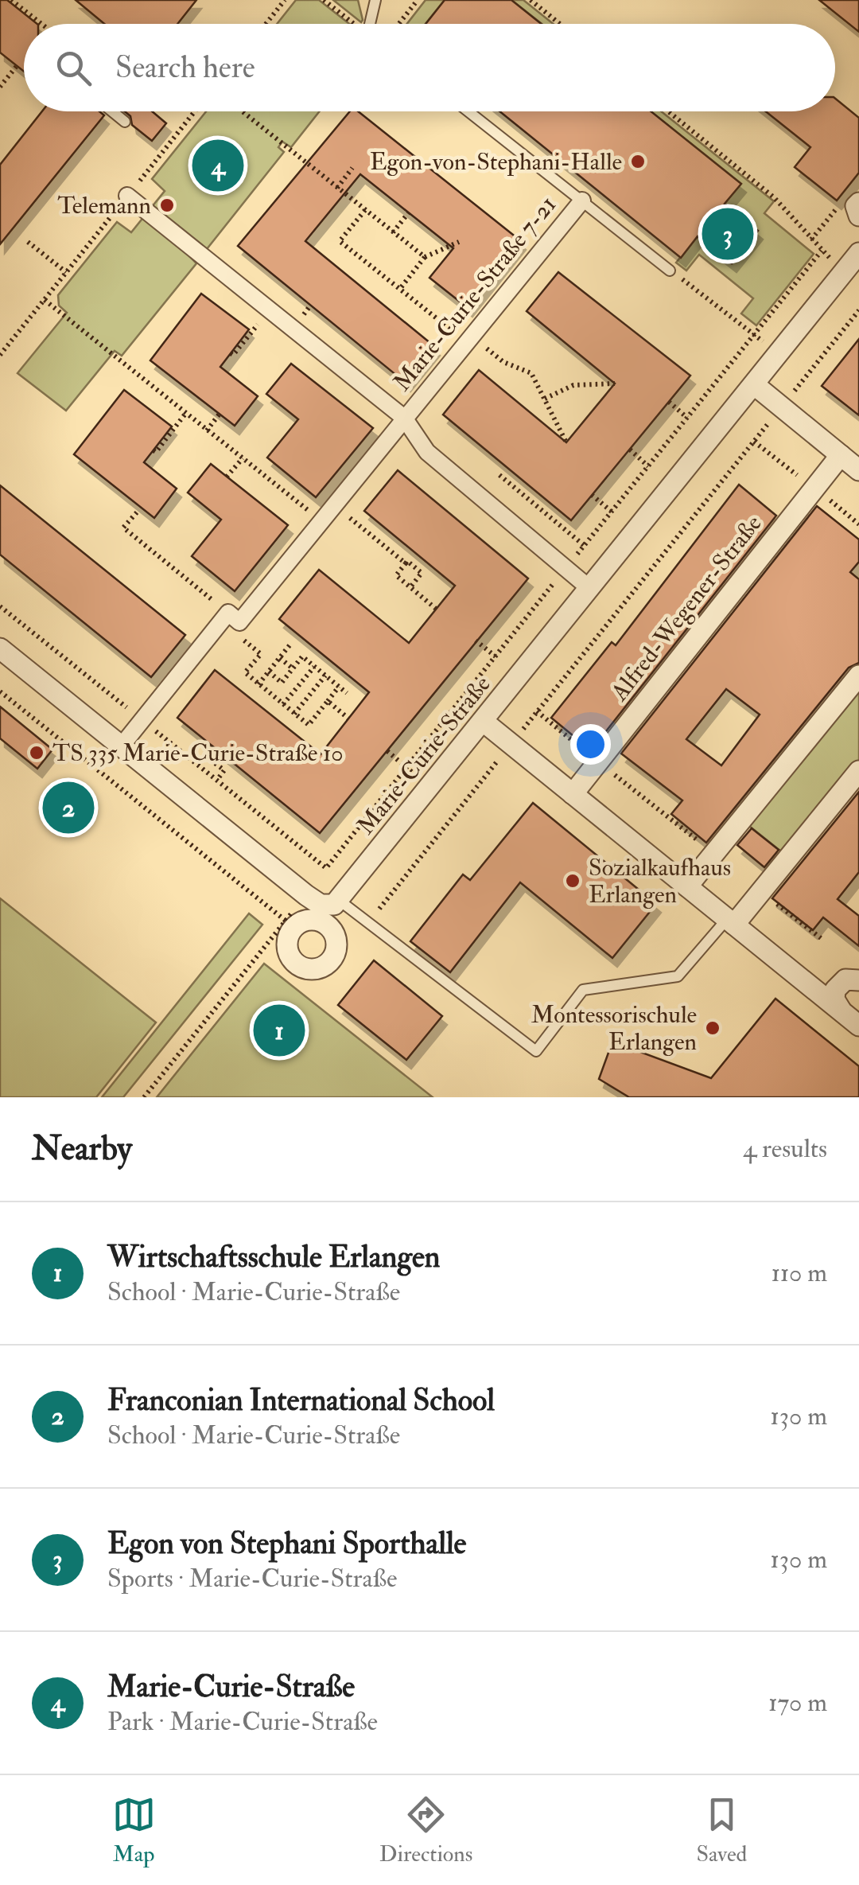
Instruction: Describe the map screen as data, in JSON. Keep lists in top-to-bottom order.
{
  "streets": {
    "street": ["Marie-Curie-Straße 7-21", "Alfred-Wegener-Straße", "Marie-Curie-Straße"]
  },
  "places": [
    "Egon-von-Stephani-Halle",
    "Telemann",
    "TS 335 Marie-Curie-Straße 10",
    "Sozialkaufhaus Erlangen",
    "Montessorischule Erlangen"
  ],
  "page": {
    "search": "Search here",
    "pins": [
      "4",
      "3",
      "2",
      "1"
    ],
    "heading": ["Nearby", "4 results"],
    "list": [
      {
        "mark": "1",
        "name": "Wirtschaftsschule Erlangen",
        "note": "School · Marie-Curie-Straße",
        "value": "110 m"
      },
      {
        "mark": "2",
        "name": "Franconian International School",
        "note": "School · Marie-Curie-Straße",
        "value": "130 m"
      },
      {
        "mark": "3",
        "name": "Egon von Stephani Sporthalle",
        "note": "Sports · Marie-Curie-Straße",
        "value": "130 m"
      },
      {
        "mark": "4",
        "name": "Marie-Curie-Straße",
        "note": "Park · Marie-Curie-Straße",
        "value": "170 m"
      }
    ],
    "nav": ["Map", "Directions", "Saved"]
  }
}
